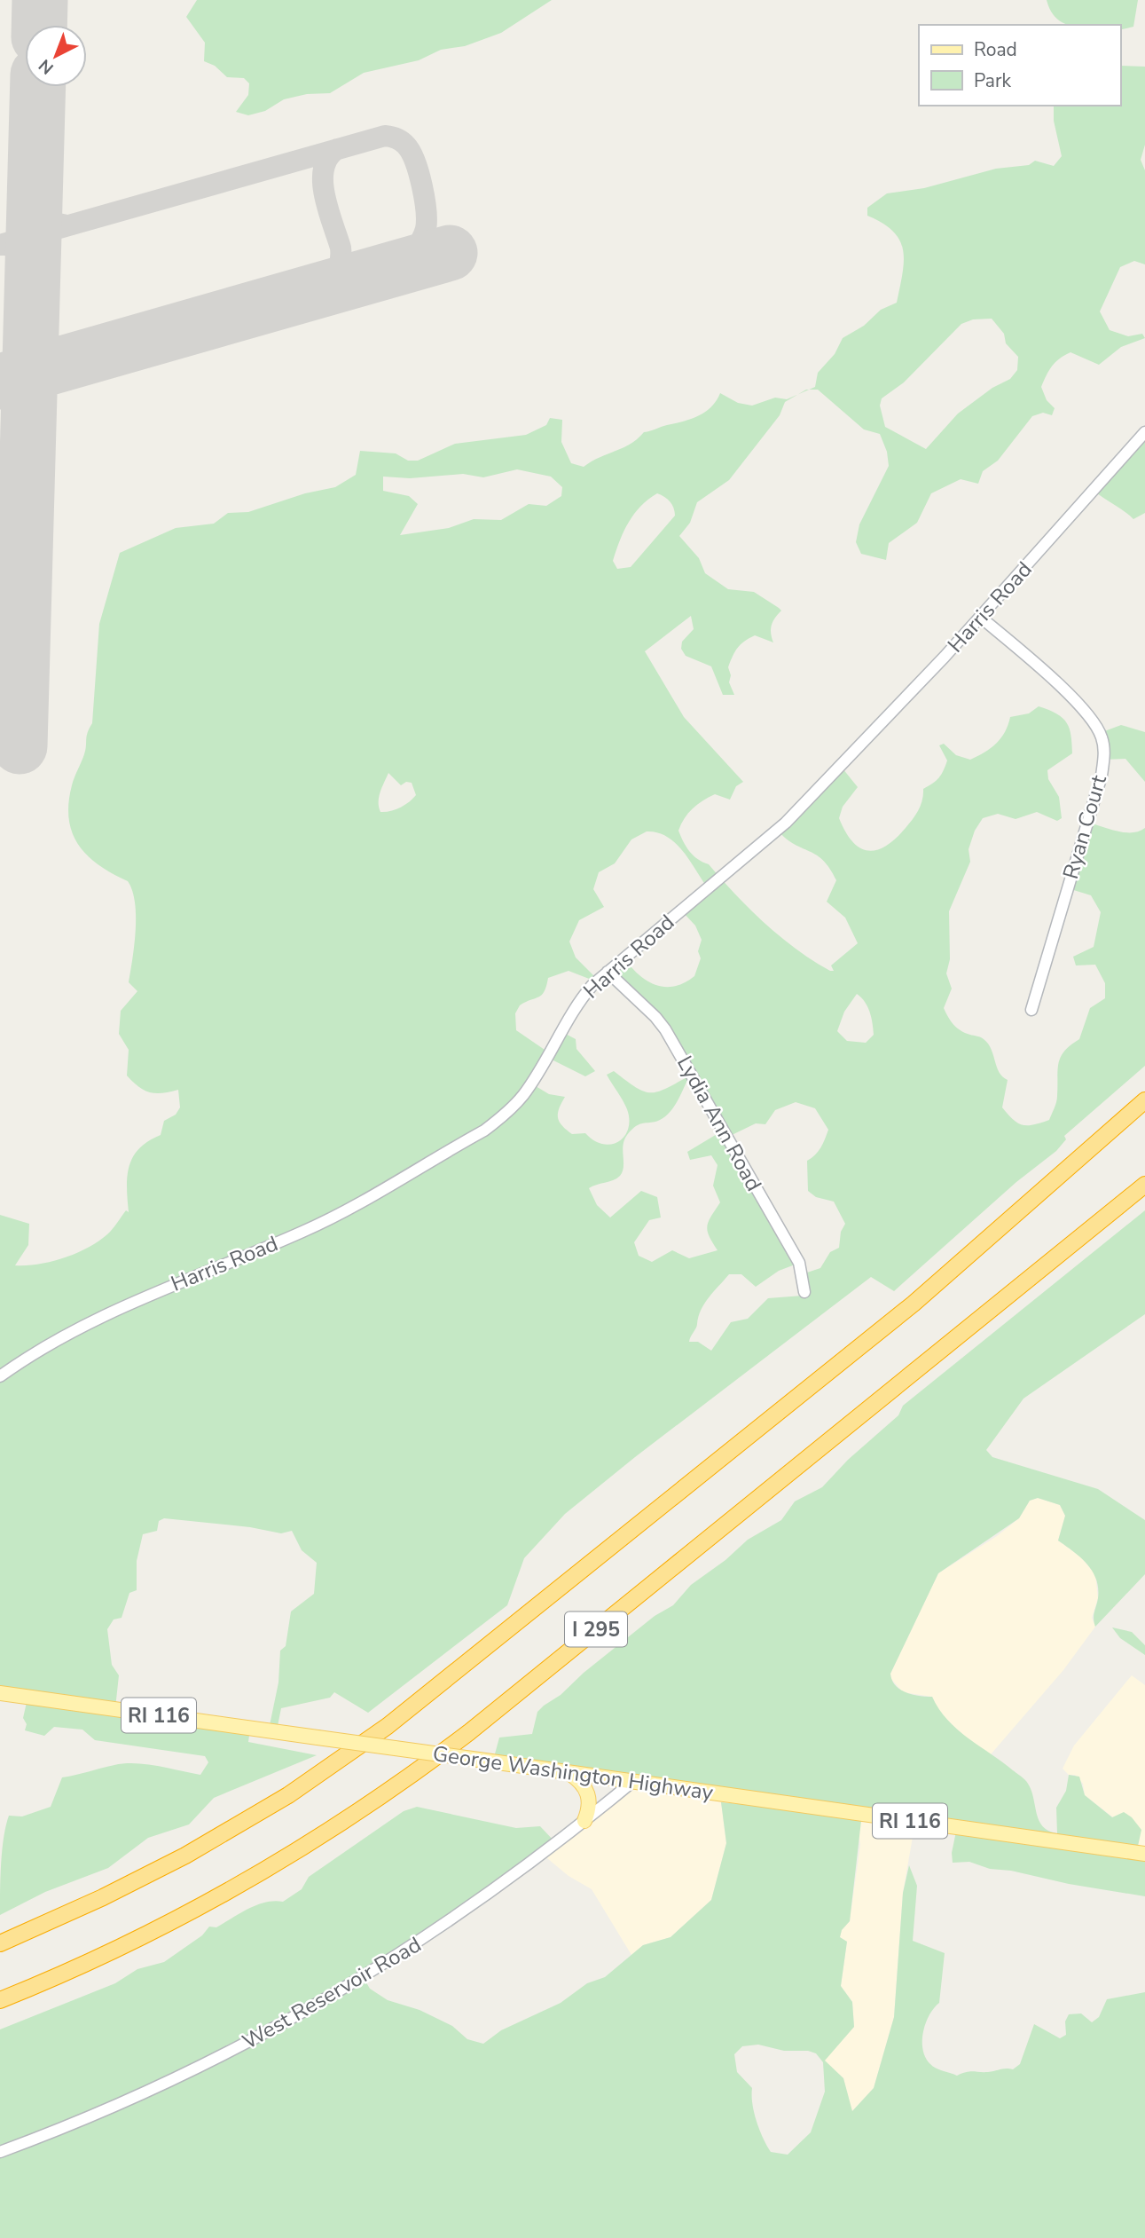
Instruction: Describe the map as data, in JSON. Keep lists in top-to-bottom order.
{
  "streets": {
    "highway": ["I 295"],
    "main road": ["RI 116", "George Washington Highway"],
    "street": [
      "Harris Road",
      "Ryan Court",
      "Lydia Ann Road",
      "West Reservoir Road"
    ]
  },
  "crossings": [
    ["Harris Road", "Ryan Court"],
    ["Harris Road", "Lydia Ann Road"],
    ["George Washington Highway", "West Reservoir Road"]
  ],
  "legend": ["Road", "Park"],
  "north": "bottom left"
}
